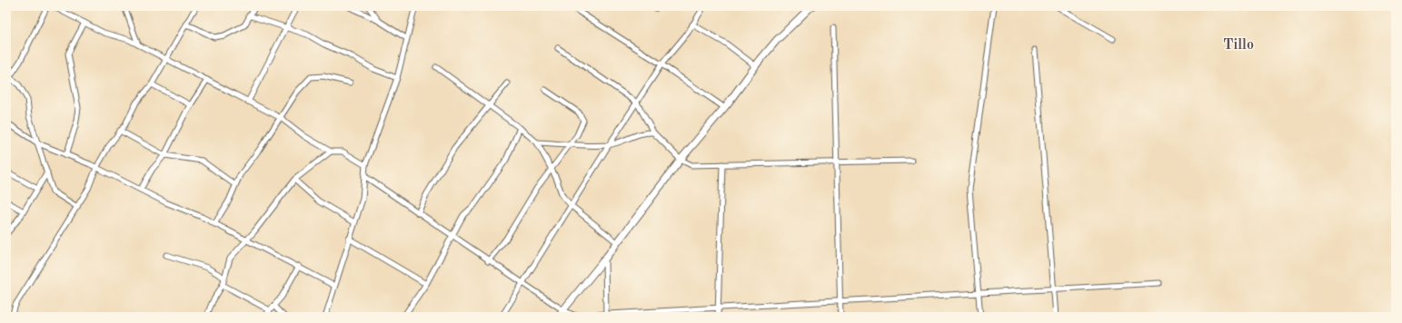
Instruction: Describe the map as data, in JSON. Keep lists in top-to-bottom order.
{
  "districts": ["Tillo"]
}
